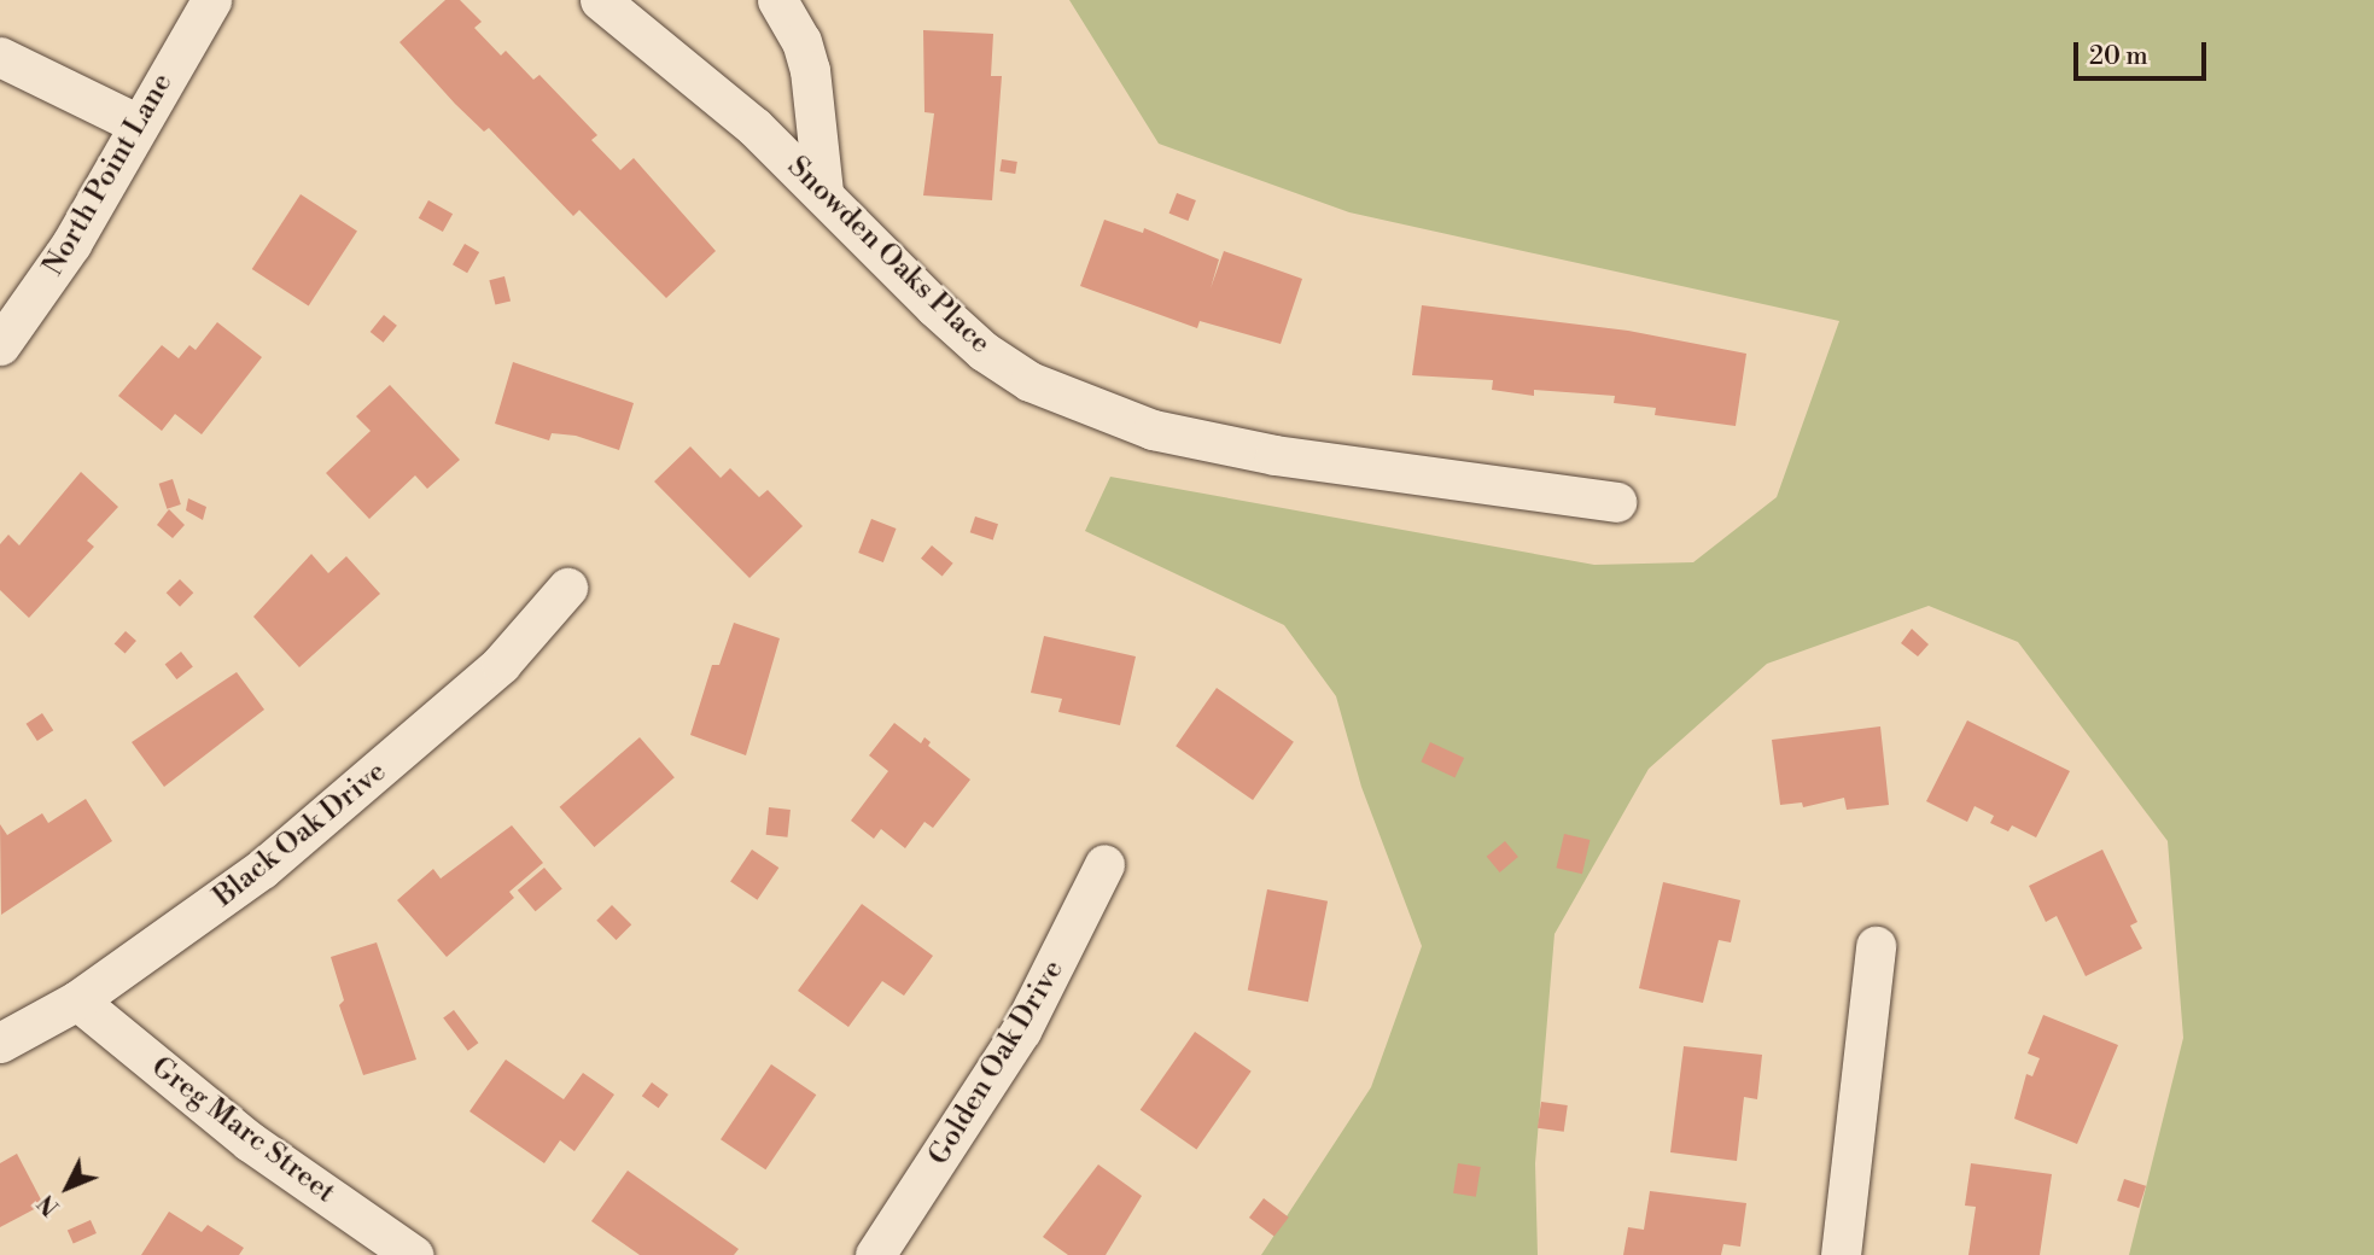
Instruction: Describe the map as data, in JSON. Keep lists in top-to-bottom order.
{
  "streets": {
    "street": [
      "North Point Lane",
      "Snowden Oaks Place",
      "Black Oak Drive",
      "Golden Oak Drive",
      "Greg Marc Street"
    ]
  },
  "crossings": [
    ["Black Oak Drive", "Greg Marc Street"]
  ],
  "scale_bar": "20 m",
  "north": "bottom left"
}
